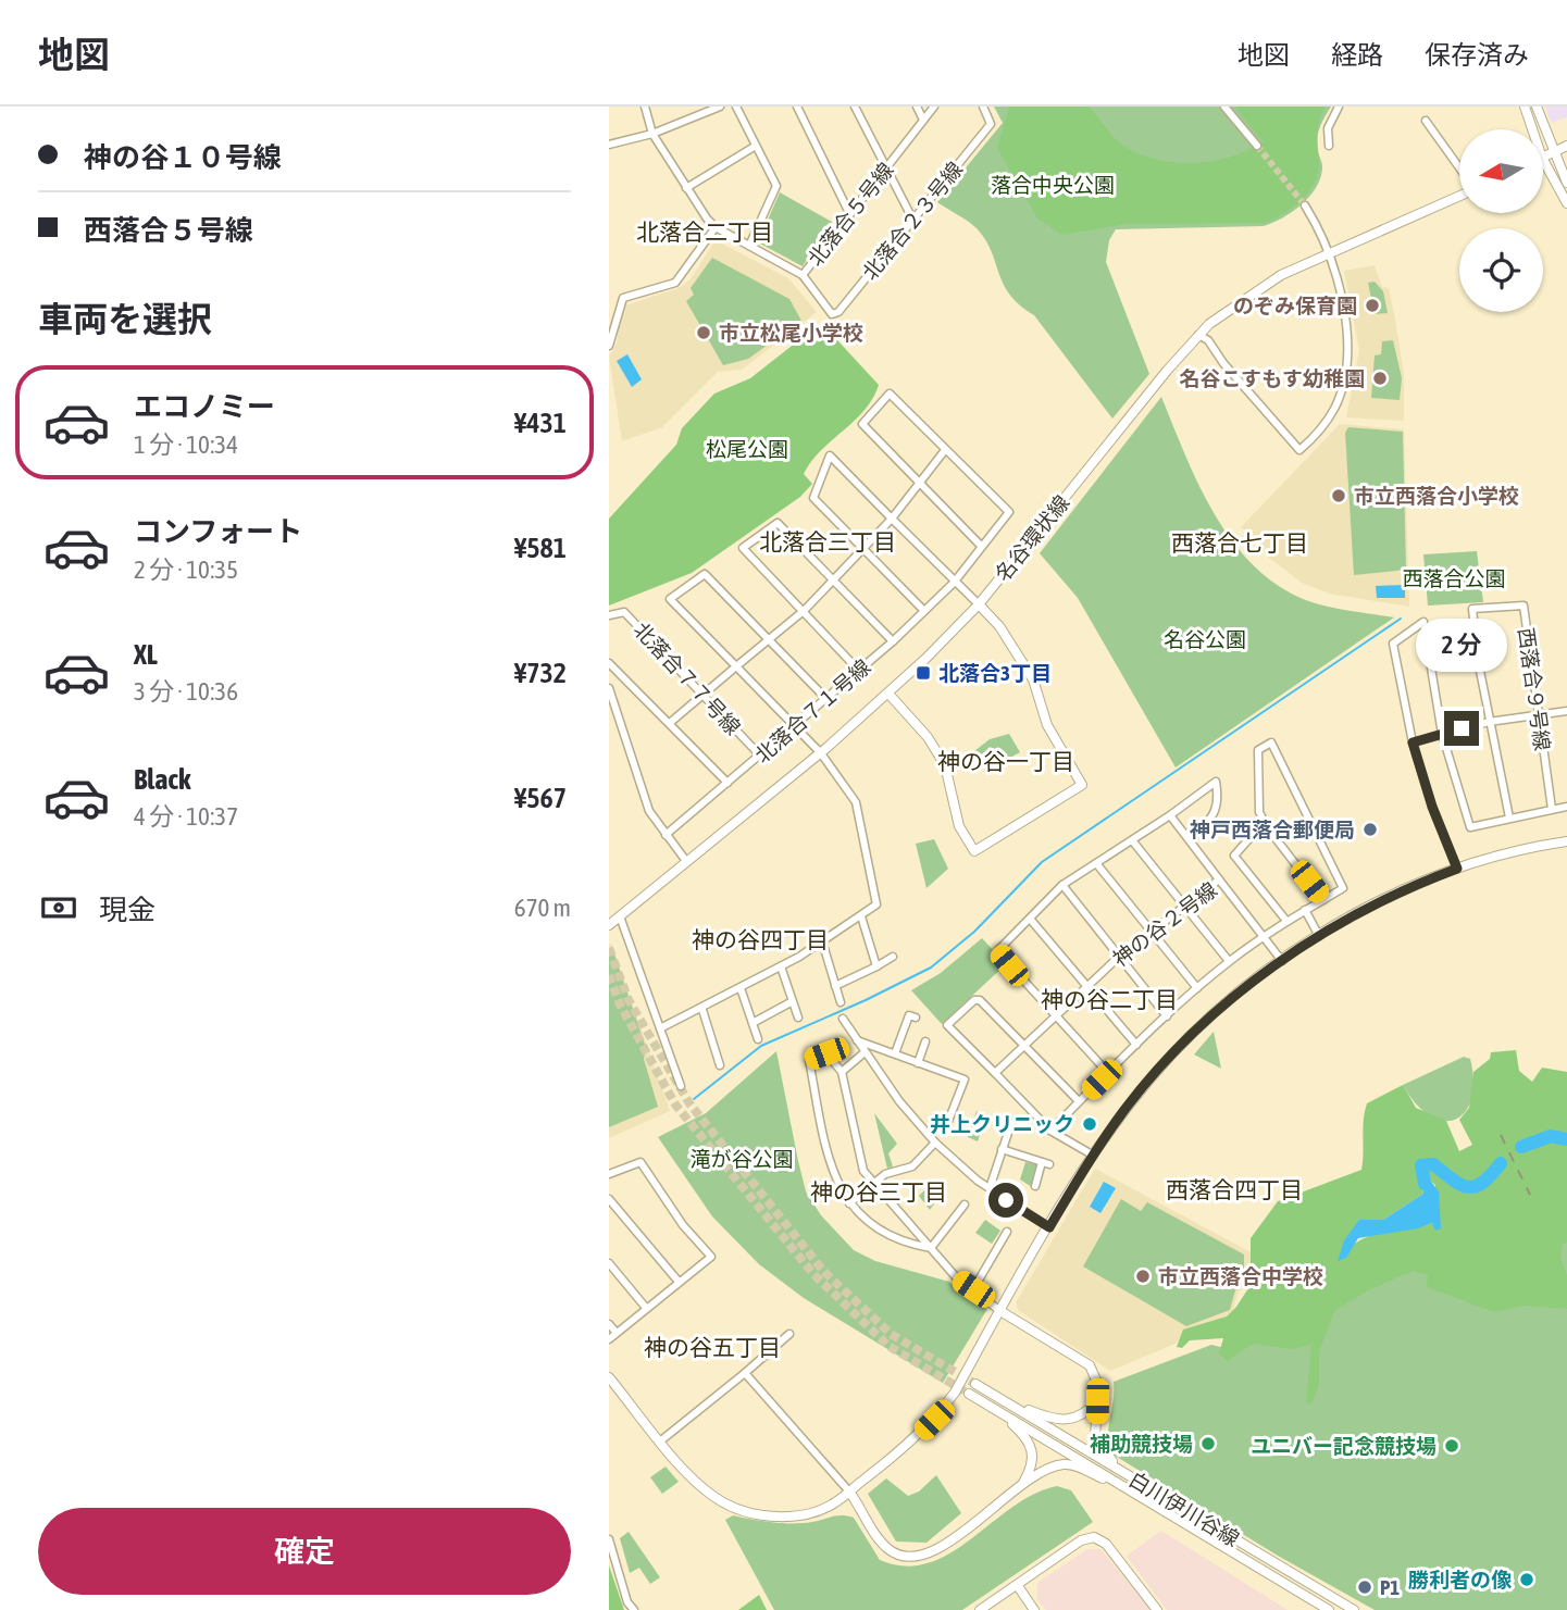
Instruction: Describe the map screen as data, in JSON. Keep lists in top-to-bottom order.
{
  "streets": {
    "street": [
      "北落合５号線",
      "北落合２３号線",
      "名谷環状線",
      "北落合７７号線",
      "西落合９号線",
      "北落合７１号線",
      "神の谷２号線",
      "白川伊川谷線"
    ]
  },
  "crossings": [
    ["北落合５号線", "北落合２３号線"],
    ["北落合７７号線", "北落合７１号線"]
  ],
  "districts": [
    "北落合二丁目",
    "北落合三丁目",
    "西落合七丁目",
    "神の谷一丁目",
    "神の谷四丁目",
    "神の谷二丁目",
    "西落合四丁目",
    "神の谷三丁目",
    "神の谷五丁目"
  ],
  "parks": [
    "落合中央公園",
    "松尾公園",
    "西落合公園",
    "名谷公園",
    "滝が谷公園"
  ],
  "places": {
    "other": [
      "のぞみ保育園",
      "市立松尾小学校",
      "名谷こすもす幼稚園",
      "市立西落合小学校",
      "神戸西落合郵便局",
      "井上クリニック",
      "市立西落合中学校",
      "補助競技場",
      "ユニバー記念競技場",
      "勝利者の像",
      "P1"
    ],
    "transit": ["北落合3丁目"]
  },
  "north": "left",
  "page": {
    "header": "地図",
    "nav": ["地図", "経路", "保存済み"],
    "banner": ["神の谷１０号線", "西落合５号線"],
    "heading": "車両を選択",
    "list": [
      {
        "name": "エコノミー",
        "note": "1 分 · 10:34",
        "value": "¥431"
      },
      {
        "name": "コンフォート",
        "note": "2 分 · 10:35",
        "value": "¥581"
      },
      {
        "name": "XL",
        "note": "3 分 · 10:36",
        "value": "¥732"
      },
      {
        "name": "Black",
        "note": "4 分 · 10:37",
        "value": "¥567"
      }
    ],
    "bubble": "2 分",
    "pay": ["現金", "670 m"],
    "buttons": "確定"
  }
}
